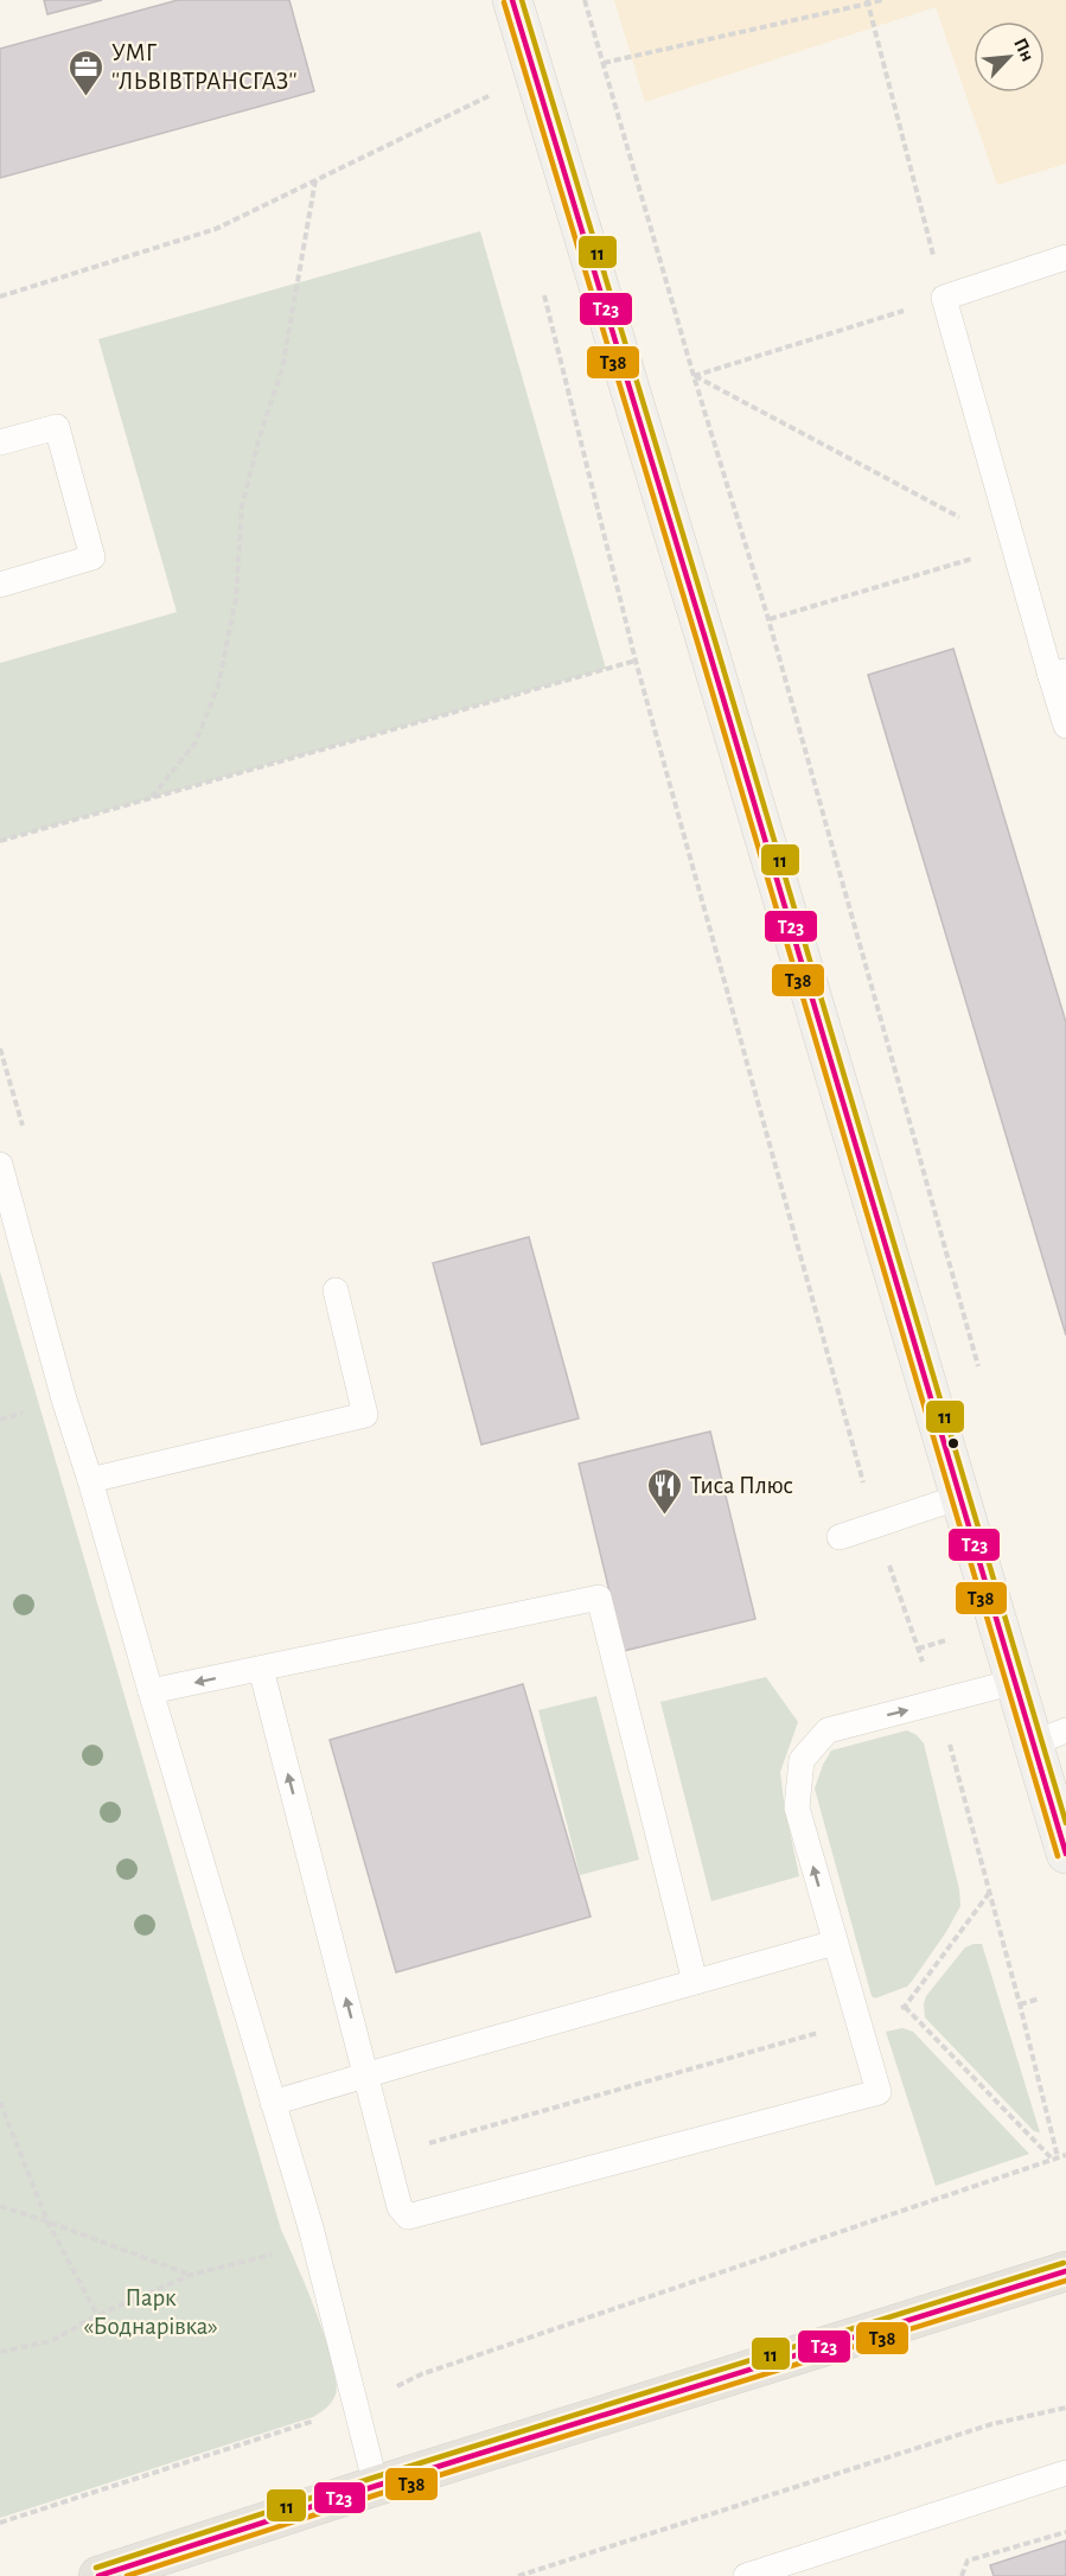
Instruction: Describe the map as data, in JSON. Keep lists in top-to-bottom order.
{
  "parks": ["Парк «Боднарівка»"],
  "places": {
    "office": ["УМГ ''ЛЬВІВТРАНСГАЗ''"],
    "restaurant": ["Тиса Плюс"]
  },
  "lines": ["transit line Т23", "transit line 11", "transit line Т38"],
  "north": "top right"
}
